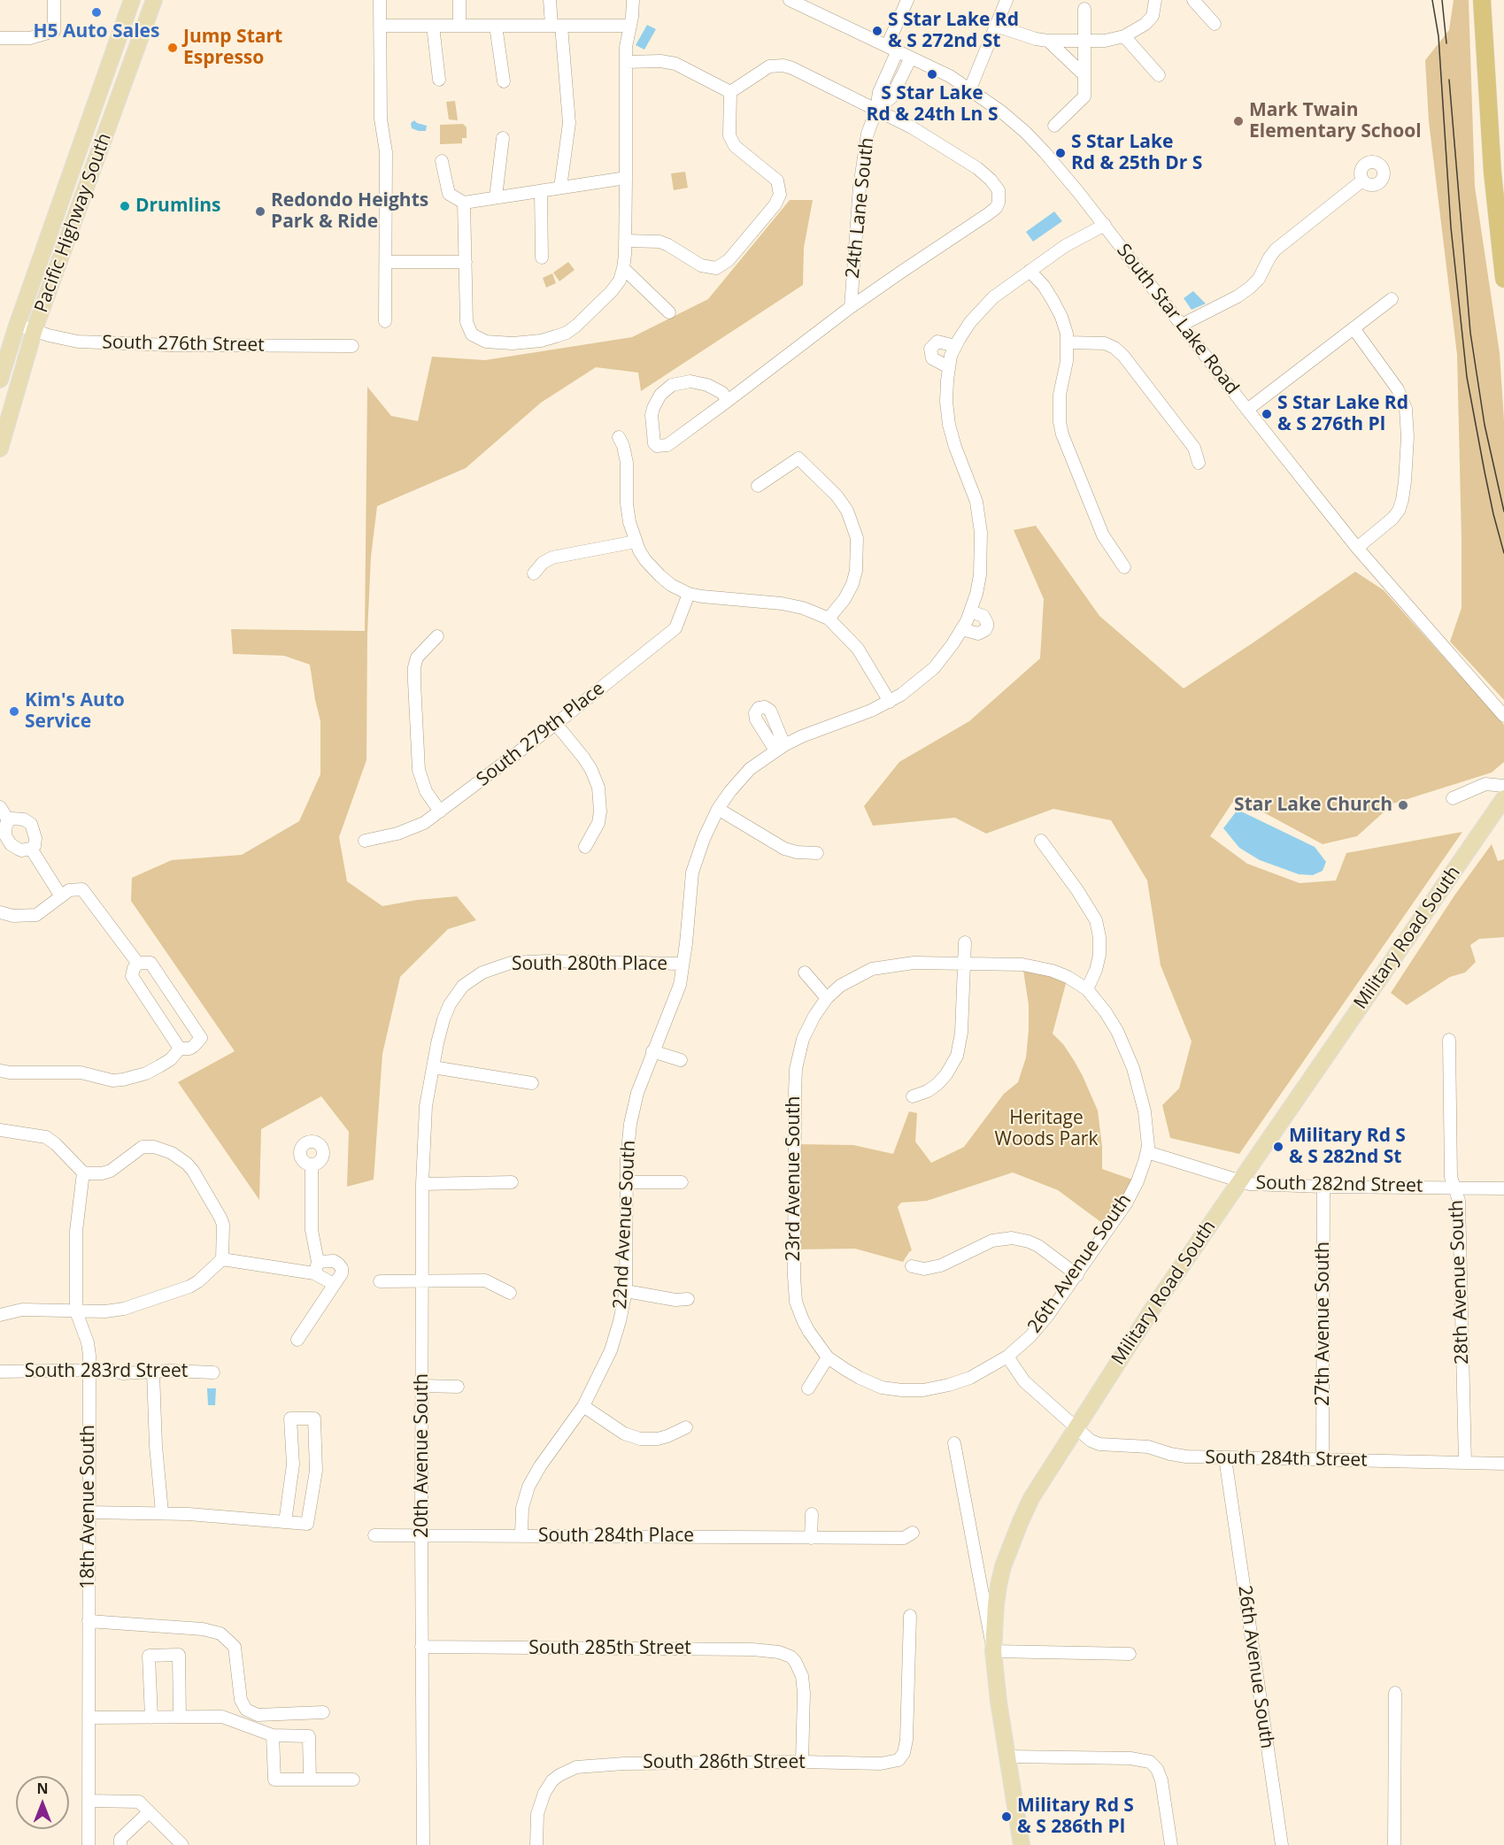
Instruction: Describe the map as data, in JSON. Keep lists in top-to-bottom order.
{
  "streets": {
    "main road": ["Pacific Highway South", "Military Road South"],
    "street": [
      "24th Lane South",
      "South Star Lake Road",
      "South 276th Street",
      "South 279th Place",
      "South 280th Place",
      "23rd Avenue South",
      "South 282nd Street",
      "22nd Avenue South",
      "26th Avenue South",
      "28th Avenue South",
      "27th Avenue South",
      "South 283rd Street",
      "20th Avenue South",
      "South 284th Street",
      "18th Avenue South",
      "South 284th Place",
      "South 285th Street",
      "South 286th Street"
    ]
  },
  "crossings": [
    ["24th Lane South", "South Star Lake Road"],
    ["Pacific Highway South", "South 276th Street"],
    ["South Star Lake Road", "22nd Avenue South"],
    ["Military Road South", "South 282nd Street"],
    ["Military Road South", "South 284th Street"],
    ["South 280th Place", "22nd Avenue South"],
    ["South 280th Place", "20th Avenue South"],
    ["South 282nd Street", "26th Avenue South"],
    ["South 282nd Street", "28th Avenue South"],
    ["South 282nd Street", "27th Avenue South"],
    ["22nd Avenue South", "South 284th Place"],
    ["26th Avenue South", "South 284th Street"],
    ["28th Avenue South", "South 284th Street"],
    ["27th Avenue South", "South 284th Street"],
    ["South 283rd Street", "18th Avenue South"],
    ["20th Avenue South", "South 284th Place"],
    ["20th Avenue South", "South 285th Street"],
    ["South 285th Street", "South 286th Street"]
  ],
  "parks": ["Heritage Woods Park"],
  "places": [
    "H5 Auto Sales",
    "S Star Lake Rd & S 272nd St",
    "Jump Start Espresso",
    "S Star Lake Rd & 24th Ln S",
    "Mark Twain Elementary School",
    "S Star Lake Rd & 25th Dr S",
    "Drumlins",
    "Redondo Heights Park & Ride",
    "S Star Lake Rd & S 276th Pl",
    "Kim's Auto Service",
    "Star Lake Church",
    "Military Rd S & S 282nd St",
    "Military Rd S & S 286th Pl"
  ],
  "north": "top"
}
